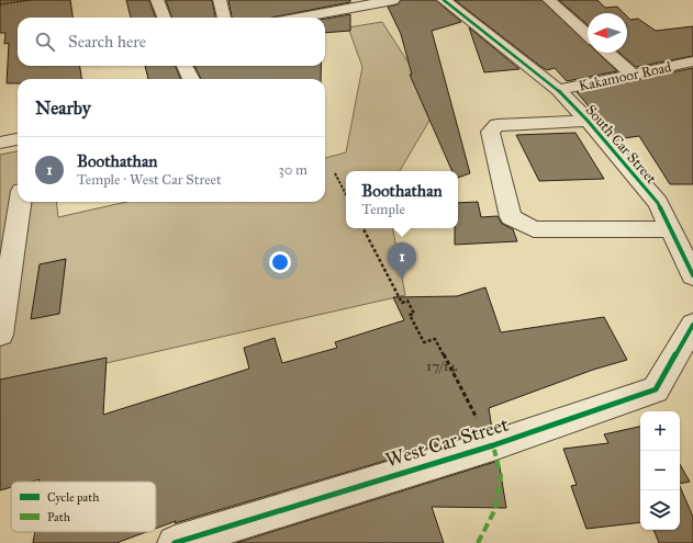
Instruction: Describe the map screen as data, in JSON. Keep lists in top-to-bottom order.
{
  "streets": {
    "street": ["Kakamoor Road", "South Car Street", "West Car Street"]
  },
  "crossings": [
    ["Kakamoor Road", "South Car Street"]
  ],
  "house_numbers": ["17/14"],
  "legend": ["Cycle path", "Path"],
  "north": "left",
  "page": {
    "search": "Search here",
    "heading": "Nearby",
    "list": [
      {
        "mark": "1",
        "name": "Boothathan",
        "note": "Temple · West Car Street",
        "value": "30 m"
      }
    ],
    "popup": ["Boothathan", "Temple"],
    "pins": "1",
    "map_buttons": ["+", "−"]
  }
}
